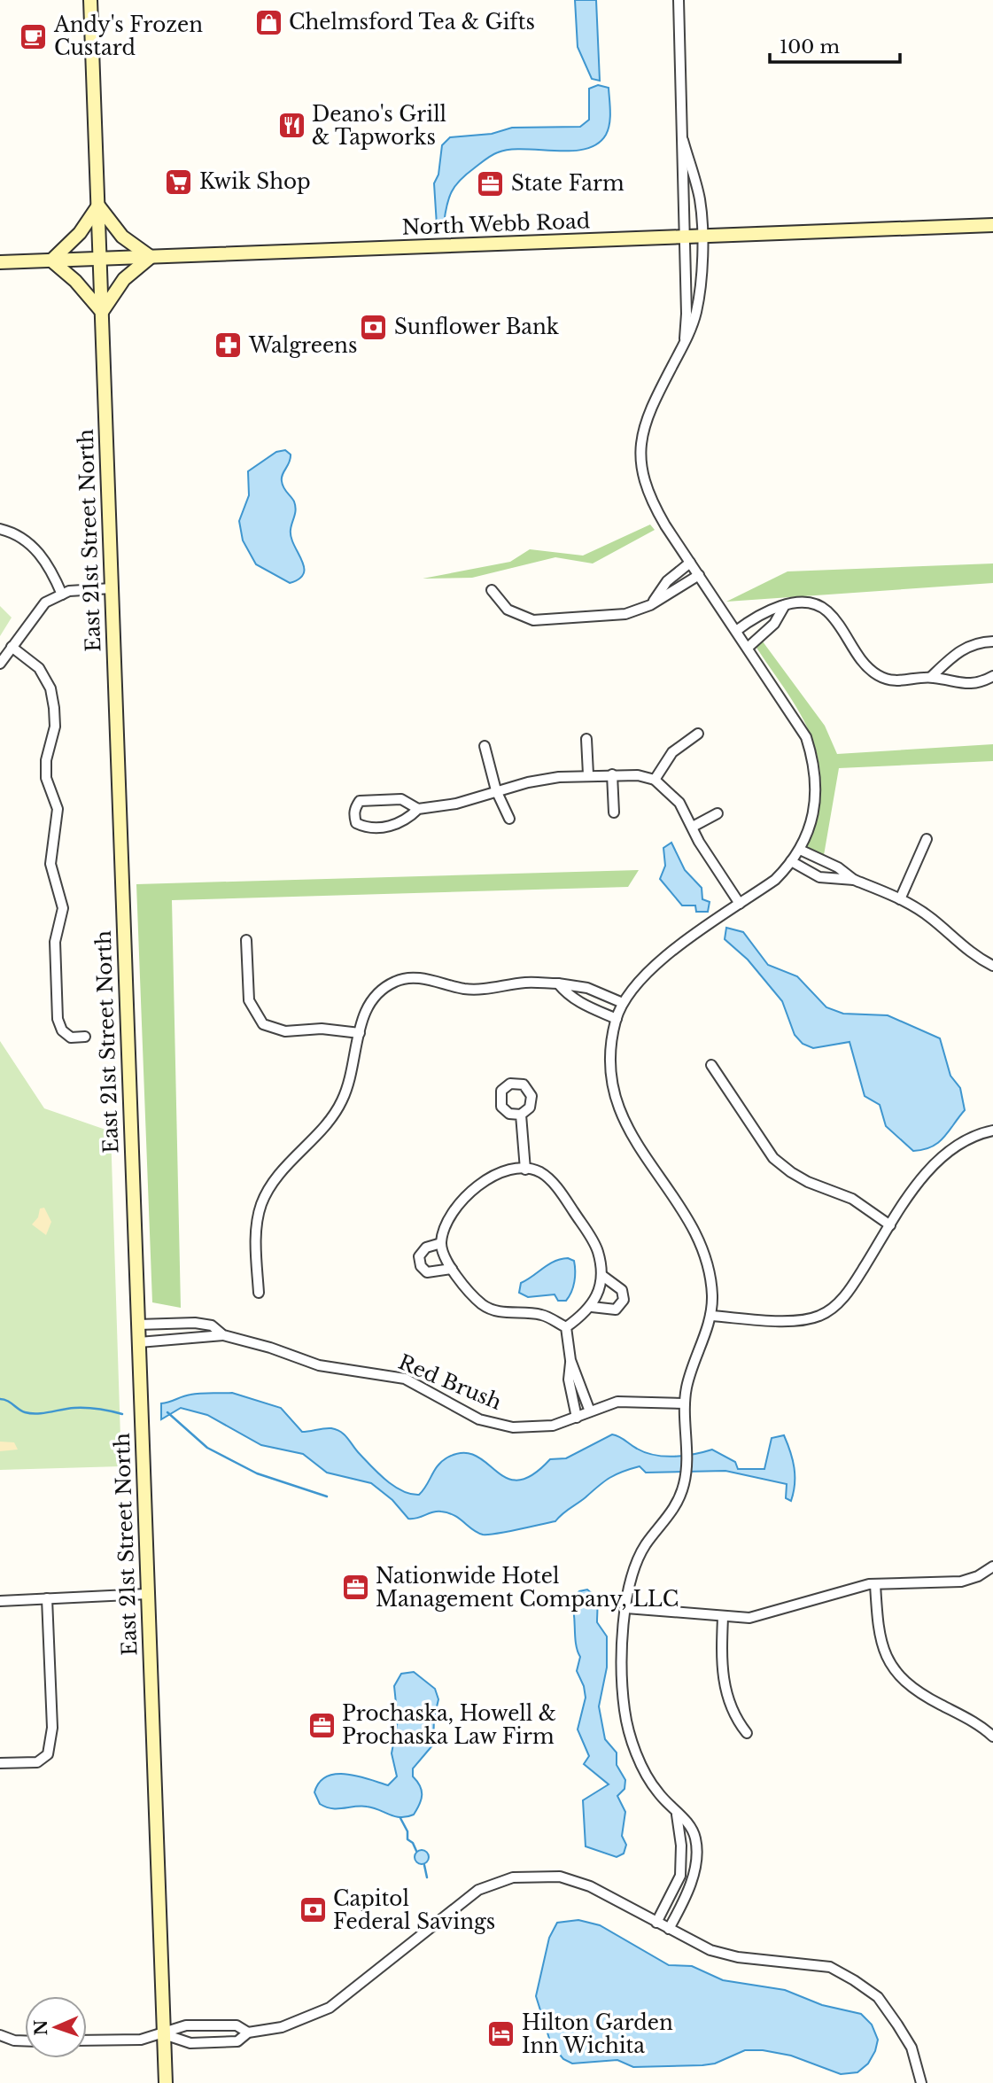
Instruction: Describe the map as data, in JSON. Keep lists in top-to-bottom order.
{
  "streets": {
    "main road": ["North Webb Road", "East 21st Street North"],
    "street": ["Red Brush"]
  },
  "crossings": [
    ["North Webb Road", "East 21st Street North"],
    ["East 21st Street North", "Red Brush"]
  ],
  "places": {
    "shop": ["Chelmsford Tea & Gifts"],
    "cafe": ["Andy's Frozen Custard"],
    "restaurant": ["Deano's Grill & Tapworks"],
    "supermarket": ["Kwik Shop"],
    "office": ["State Farm", "Nationwide Hotel Management Company, LLC", "Prochaska, Howell & Prochaska Law Firm"],
    "bank": ["Sunflower Bank", "Capitol Federal Savings"],
    "pharmacy": ["Walgreens"],
    "hotel": ["Hilton Garden Inn Wichita"]
  },
  "scale_bar": "100 m",
  "north": "left"
}
